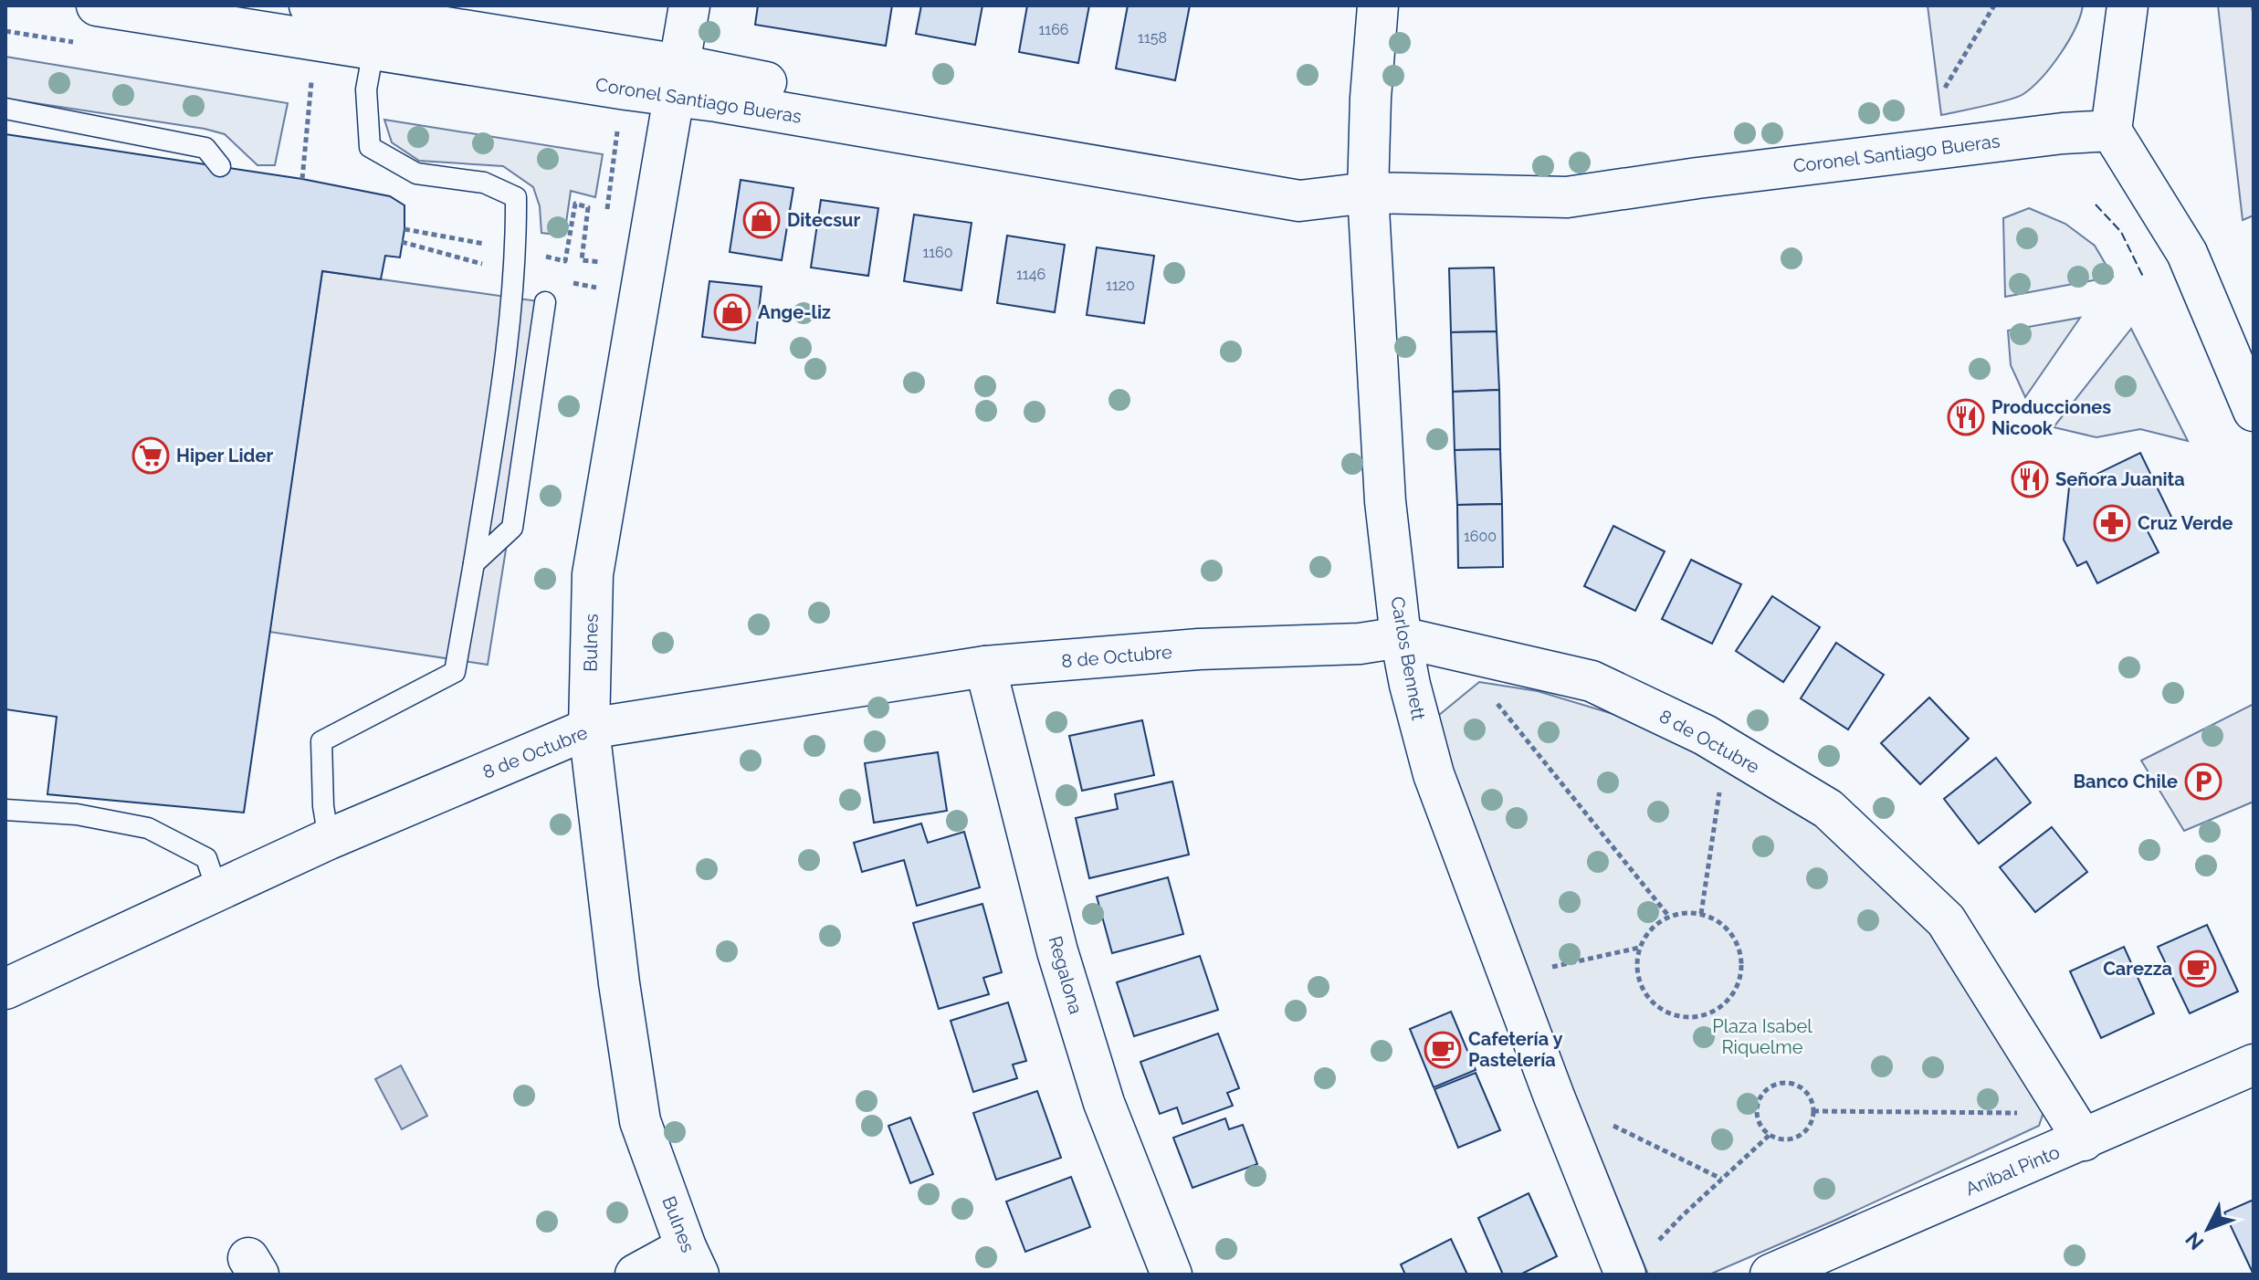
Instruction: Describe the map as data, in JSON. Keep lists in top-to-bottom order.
{
  "streets": {
    "street": [
      "Coronel Santiago Bueras",
      "Bulnes",
      "8 de Octubre",
      "Carlos Bennett",
      "Regalona",
      "Aníbal Pinto"
    ]
  },
  "crossings": [
    ["Coronel Santiago Bueras", "Bulnes"],
    ["Coronel Santiago Bueras", "Carlos Bennett"],
    ["Bulnes", "8 de Octubre"],
    ["8 de Octubre", "Carlos Bennett"],
    ["8 de Octubre", "Regalona"],
    ["8 de Octubre", "Aníbal Pinto"]
  ],
  "parks": ["Plaza Isabel Riquelme"],
  "places": {
    "shop": ["Ditecsur", "Ange-liz"],
    "restaurant": ["Producciones Nicook", "Señora Juanita"],
    "supermarket": ["Hiper Lider"],
    "pharmacy": ["Cruz Verde"],
    "parking": ["Banco Chile"],
    "cafe": ["Carezza", "Cafetería y Pastelería"]
  },
  "house_numbers": [
    "1166",
    "1158",
    "1160",
    "1146",
    "1120",
    "1600"
  ],
  "north": "bottom left"
}
